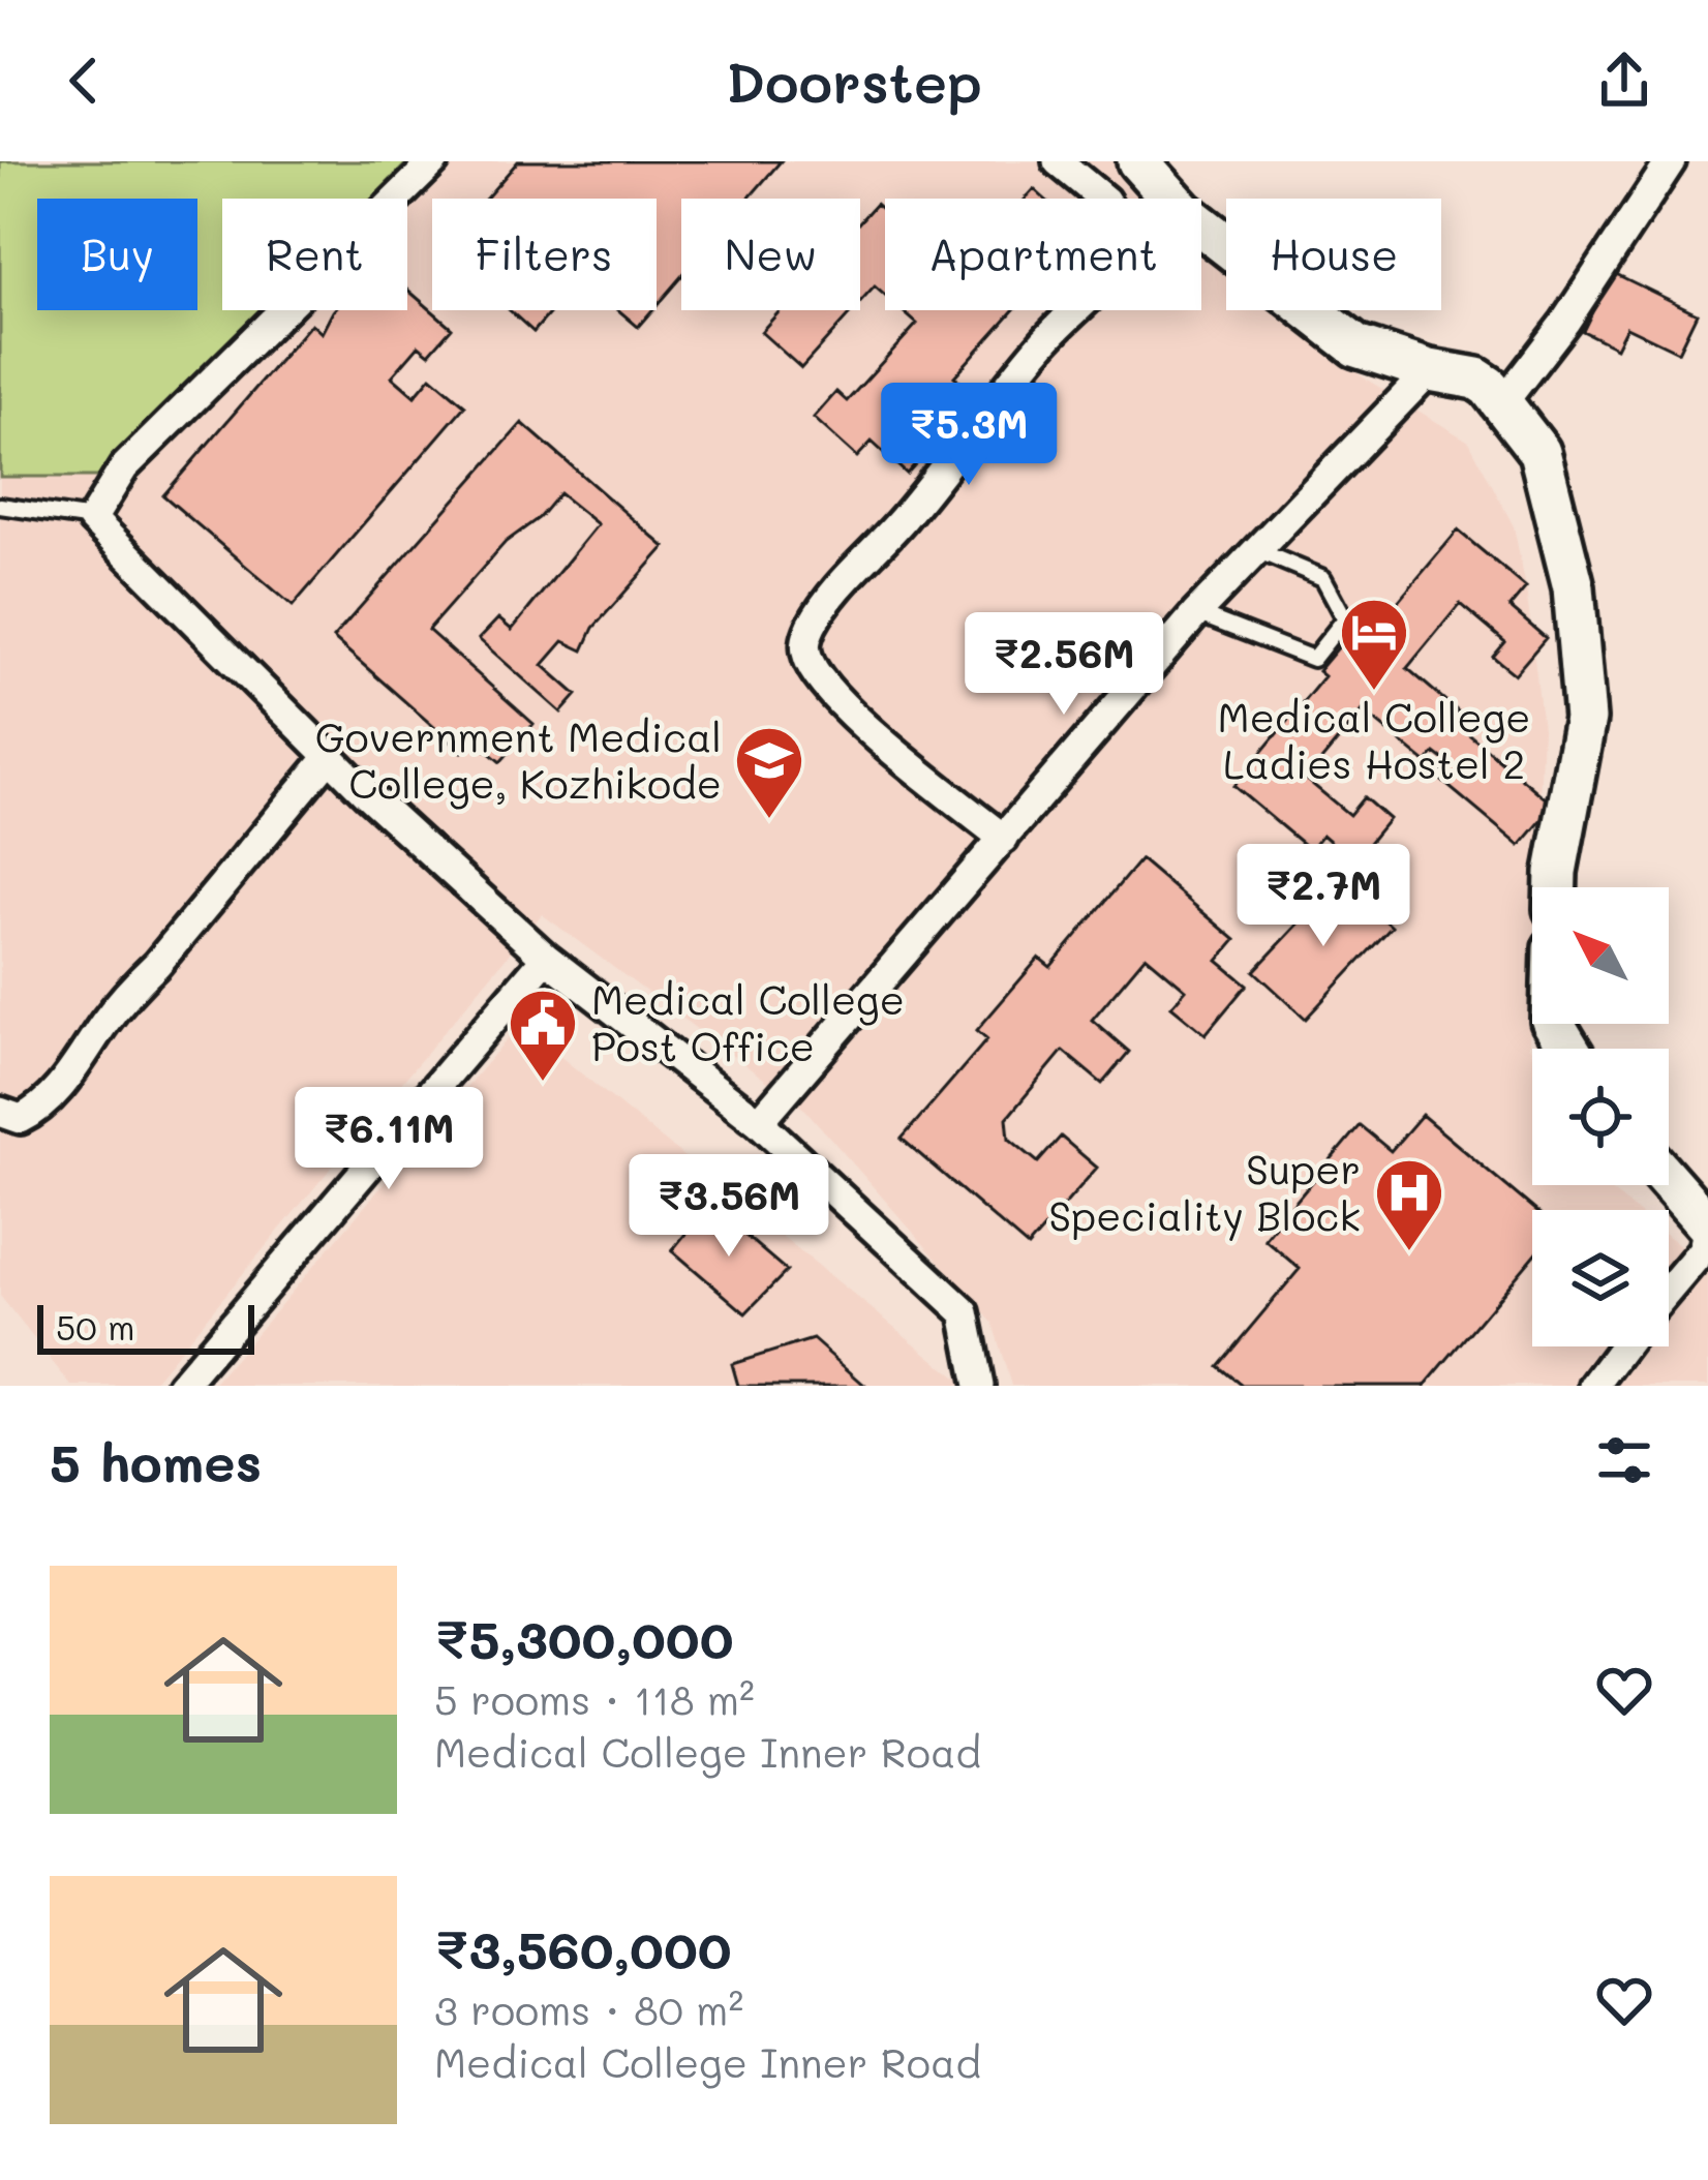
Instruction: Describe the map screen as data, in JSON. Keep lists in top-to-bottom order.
{
  "places": {
    "hotel": ["Medical College Ladies Hostel 2"],
    "school or university": ["Government Medical College, Kozhikode"],
    "public building": ["Medical College Post Office"],
    "hospital": ["Super Speciality Block"]
  },
  "scale_bar": "50 m",
  "north": "top left",
  "page": {
    "header": "Doorstep",
    "chip": [
      "Buy",
      "Rent",
      "Filters",
      "New",
      "Apartment",
      "House"
    ],
    "price": [
      "₹5.3M",
      "₹2.56M",
      "₹2.7M",
      "₹6.11M",
      "₹3.56M"
    ],
    "scale": "50 m",
    "heading": "5 homes",
    "list": [
      {
        "name": "₹5,300,000",
        "note": "5 rooms · 118 m² · Medical College Inner Road"
      },
      {
        "name": "₹3,560,000",
        "note": "3 rooms · 80 m² · Medical College Inner Road"
      }
    ]
  }
}
